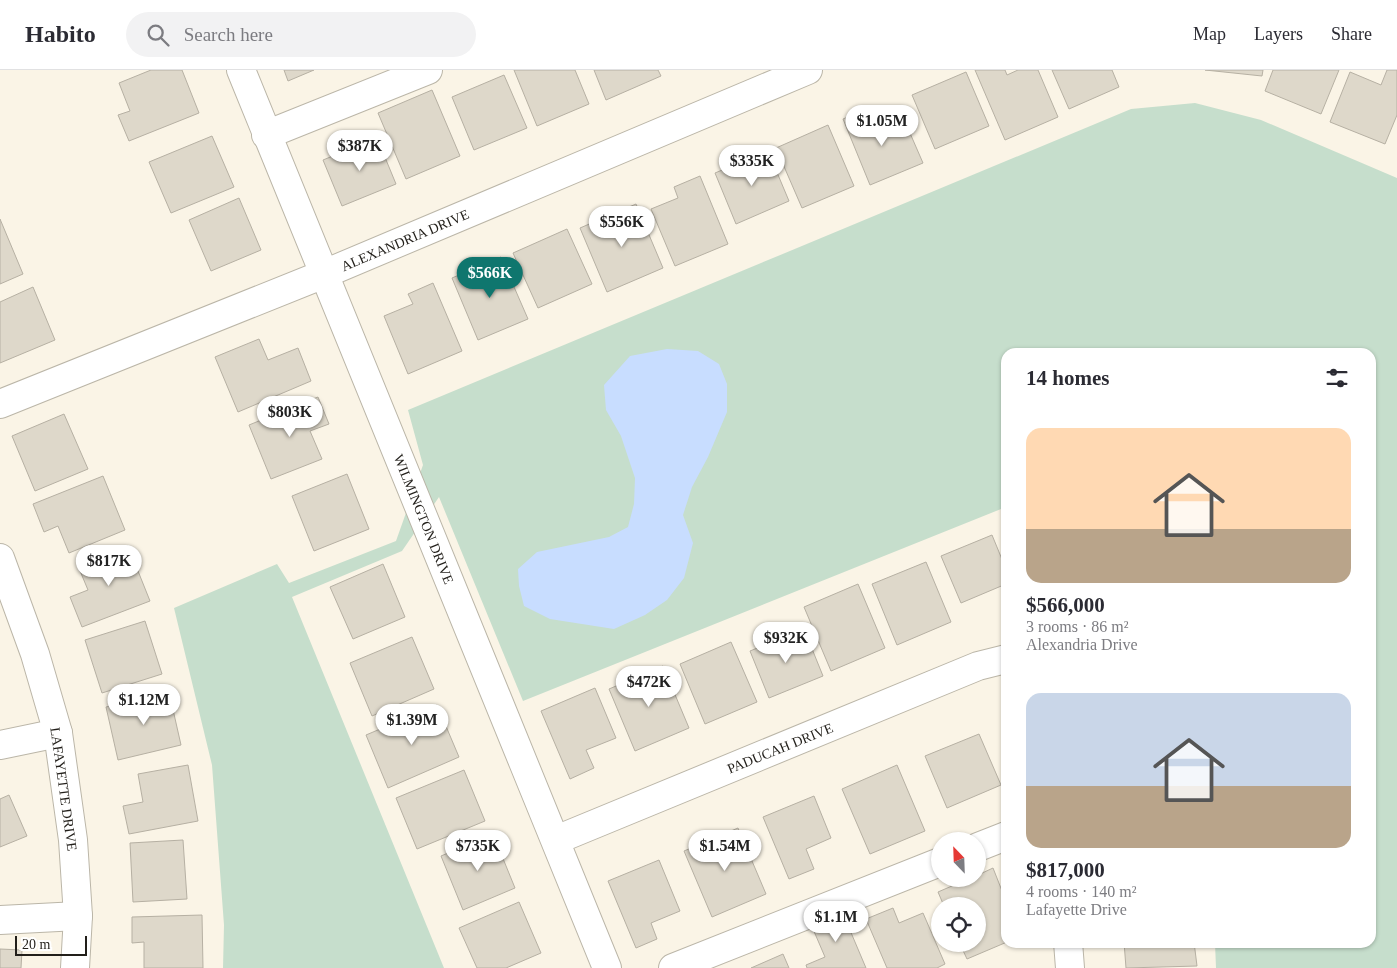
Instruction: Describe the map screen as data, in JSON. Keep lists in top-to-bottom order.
{
  "streets": {
    "street": [
      "ALEXANDRIA DRIVE",
      "WILMINGTON DRIVE",
      "PADUCAH DRIVE",
      "LAFAYETTE DRIVE"
    ]
  },
  "crossings": [
    ["ALEXANDRIA DRIVE", "WILMINGTON DRIVE"],
    ["WILMINGTON DRIVE", "PADUCAH DRIVE"]
  ],
  "scale_bar": "20 m",
  "north": "top left",
  "page": {
    "header": "Habito",
    "search": "Search here",
    "nav": ["Map", "Layers", "Share"],
    "price": [
      "$1.05M",
      "$387K",
      "$335K",
      "$556K",
      "$566K",
      "$803K",
      "$817K",
      "$932K",
      "$472K",
      "$1.12M",
      "$1.39M",
      "$735K",
      "$1.54M",
      "$1.1M"
    ],
    "heading": "14 homes",
    "list": [
      {
        "name": "$566,000",
        "note": "3 rooms · 86 m² · Alexandria Drive"
      },
      {
        "name": "$817,000",
        "note": "4 rooms · 140 m² · Lafayette Drive"
      }
    ],
    "scale": "20 m"
  }
}
